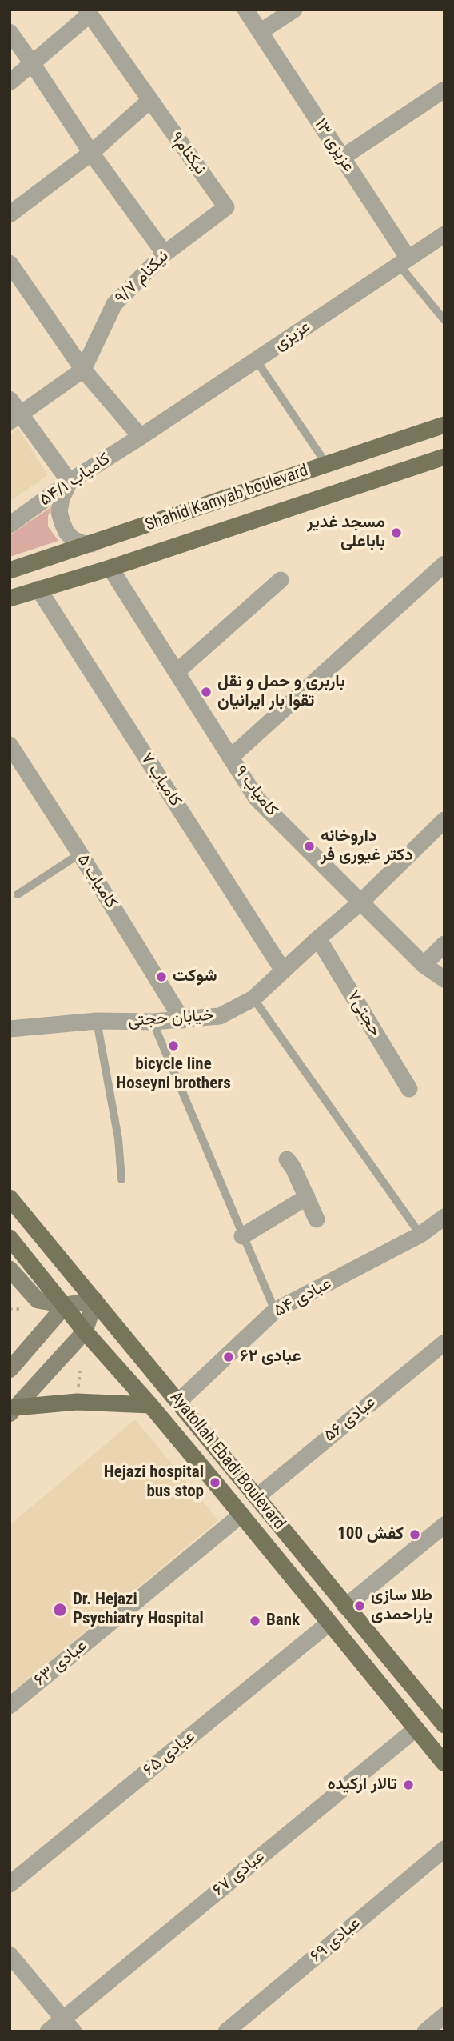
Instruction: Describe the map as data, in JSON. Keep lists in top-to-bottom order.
{
  "streets": {
    "main road": ["Shahid Kamyab boulevard", "Ayatollah Ebadi Boulevard"],
    "street": [
      "عزیزی ۱۳",
      "نیکنام۹",
      "نیکنام ۹/۷",
      "عزیزی",
      "کامیاب ۵۴/۱",
      "کامیاب ۷",
      "کامیاب ۹",
      "کامیاب ۵",
      "حجتی۷",
      "خیابان حجتی",
      "عبادی ۵۴",
      "عبادی ۵۶",
      "عبادی ۶۳",
      "عبادی ۶۵",
      "عبادی ۶۷",
      "عبادی ۶۹"
    ]
  },
  "crossings": [
    ["عزیزی ۱۳", "عزیزی"],
    ["نیکنام۹", "نیکنام ۹/۷"],
    ["عزیزی", "کامیاب ۵۴/۱"],
    ["Shahid Kamyab boulevard", "کامیاب ۷"],
    ["Shahid Kamyab boulevard", "کامیاب ۹"],
    ["کامیاب ۷", "خیابان حجتی"],
    ["کامیاب ۹", "خیابان حجتی"],
    ["کامیاب ۵", "خیابان حجتی"],
    ["حجتی۷", "خیابان حجتی"],
    ["عبادی ۵۴", "Ayatollah Ebadi Boulevard"],
    ["عبادی ۵۶", "Ayatollah Ebadi Boulevard"],
    ["Ayatollah Ebadi Boulevard", "عبادی ۶۳"],
    ["Ayatollah Ebadi Boulevard", "عبادی ۶۵"],
    ["Ayatollah Ebadi Boulevard", "عبادی ۶۷"]
  ],
  "places": [
    "مسجد غدیر باباعلی",
    "باربری و حمل و نقل تقوا بار ایرانیان",
    "داروخانه دکتر غیوری فر",
    "شوكت",
    "bicycle line Hoseyni brothers",
    "عبادی ۶۲",
    "Hejazi hospital bus stop",
    "کفش 100",
    "طلا سازی یاراحمدی",
    "Dr. Hejazi Psychiatry Hospital",
    "Bank",
    "تالار ارکیده"
  ]
}
